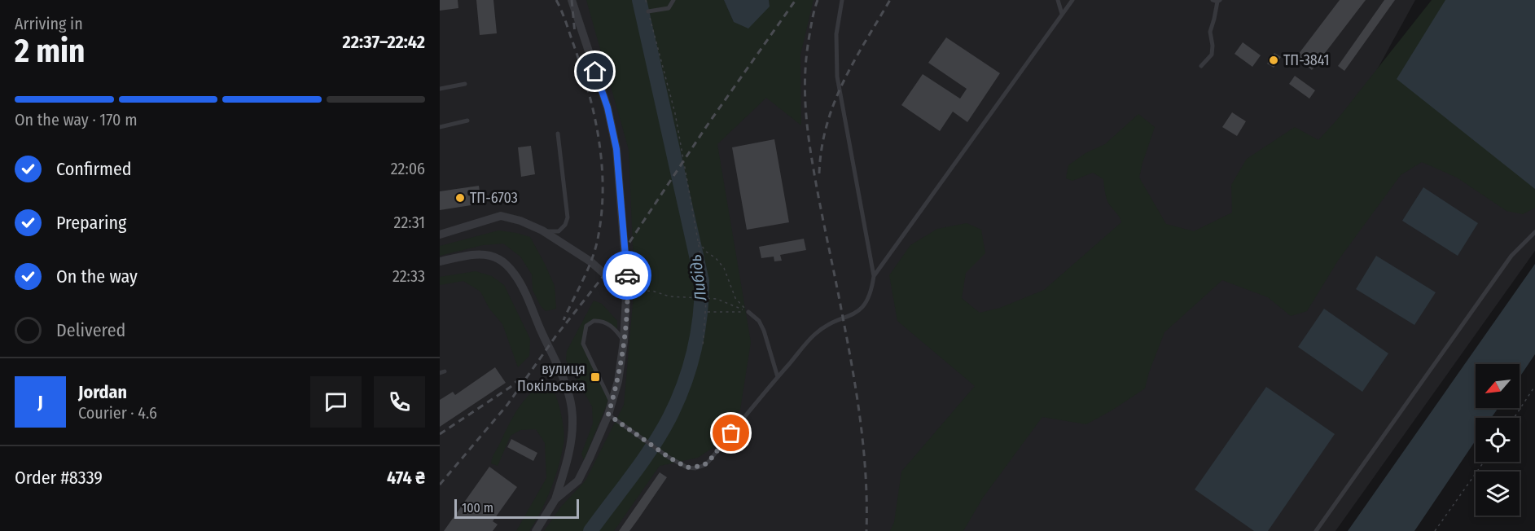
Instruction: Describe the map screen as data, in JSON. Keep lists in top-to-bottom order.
{
  "water": ["Либідь"],
  "places": {
    "other": ["ТП-3841", "ТП-6703"],
    "transit": ["вулиця Покільська"]
  },
  "scale_bar": "100 m",
  "north": "bottom left",
  "page": {
    "heading": ["2 min", "Arriving in", "22:37–22:42"],
    "panel": [
      "Jordan",
      "Courier · 4.6",
      "Order #8339",
      "474 ₴"
    ],
    "bar": "On the way · 170 m",
    "list": [
      ["Confirmed", "22:06"],
      ["Preparing", "22:31"],
      ["On the way", "22:33"],
      "Delivered"
    ],
    "round": "J",
    "scale": "100 m"
  }
}
